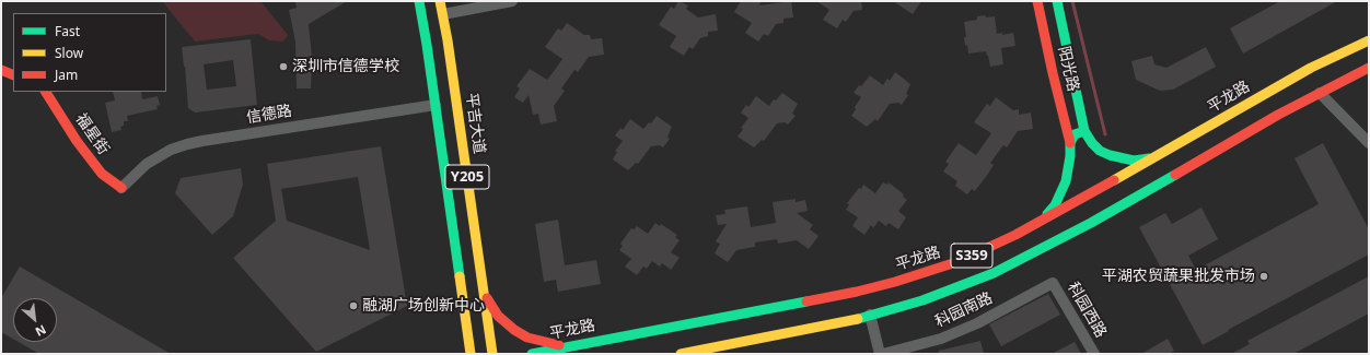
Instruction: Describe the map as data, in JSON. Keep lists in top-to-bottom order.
{
  "streets": {
    "main road": [
      "阳光路",
      "平龙路",
      "平吉大道",
      "福星街",
      "Y205",
      "S359"
    ],
    "street": ["信德路", "科园南路", "科园西路"]
  },
  "crossings": [
    ["阳光路", "平龙路"],
    ["信德路", "福星街"],
    ["信德路", "Y205"],
    ["科园南路", "科园西路"]
  ],
  "places": ["深圳市信德学校", "平湖农贸蔬果批发市场", "融湖广场创新中心"],
  "legend": ["Fast", "Slow", "Jam"],
  "north": "bottom right"
}
